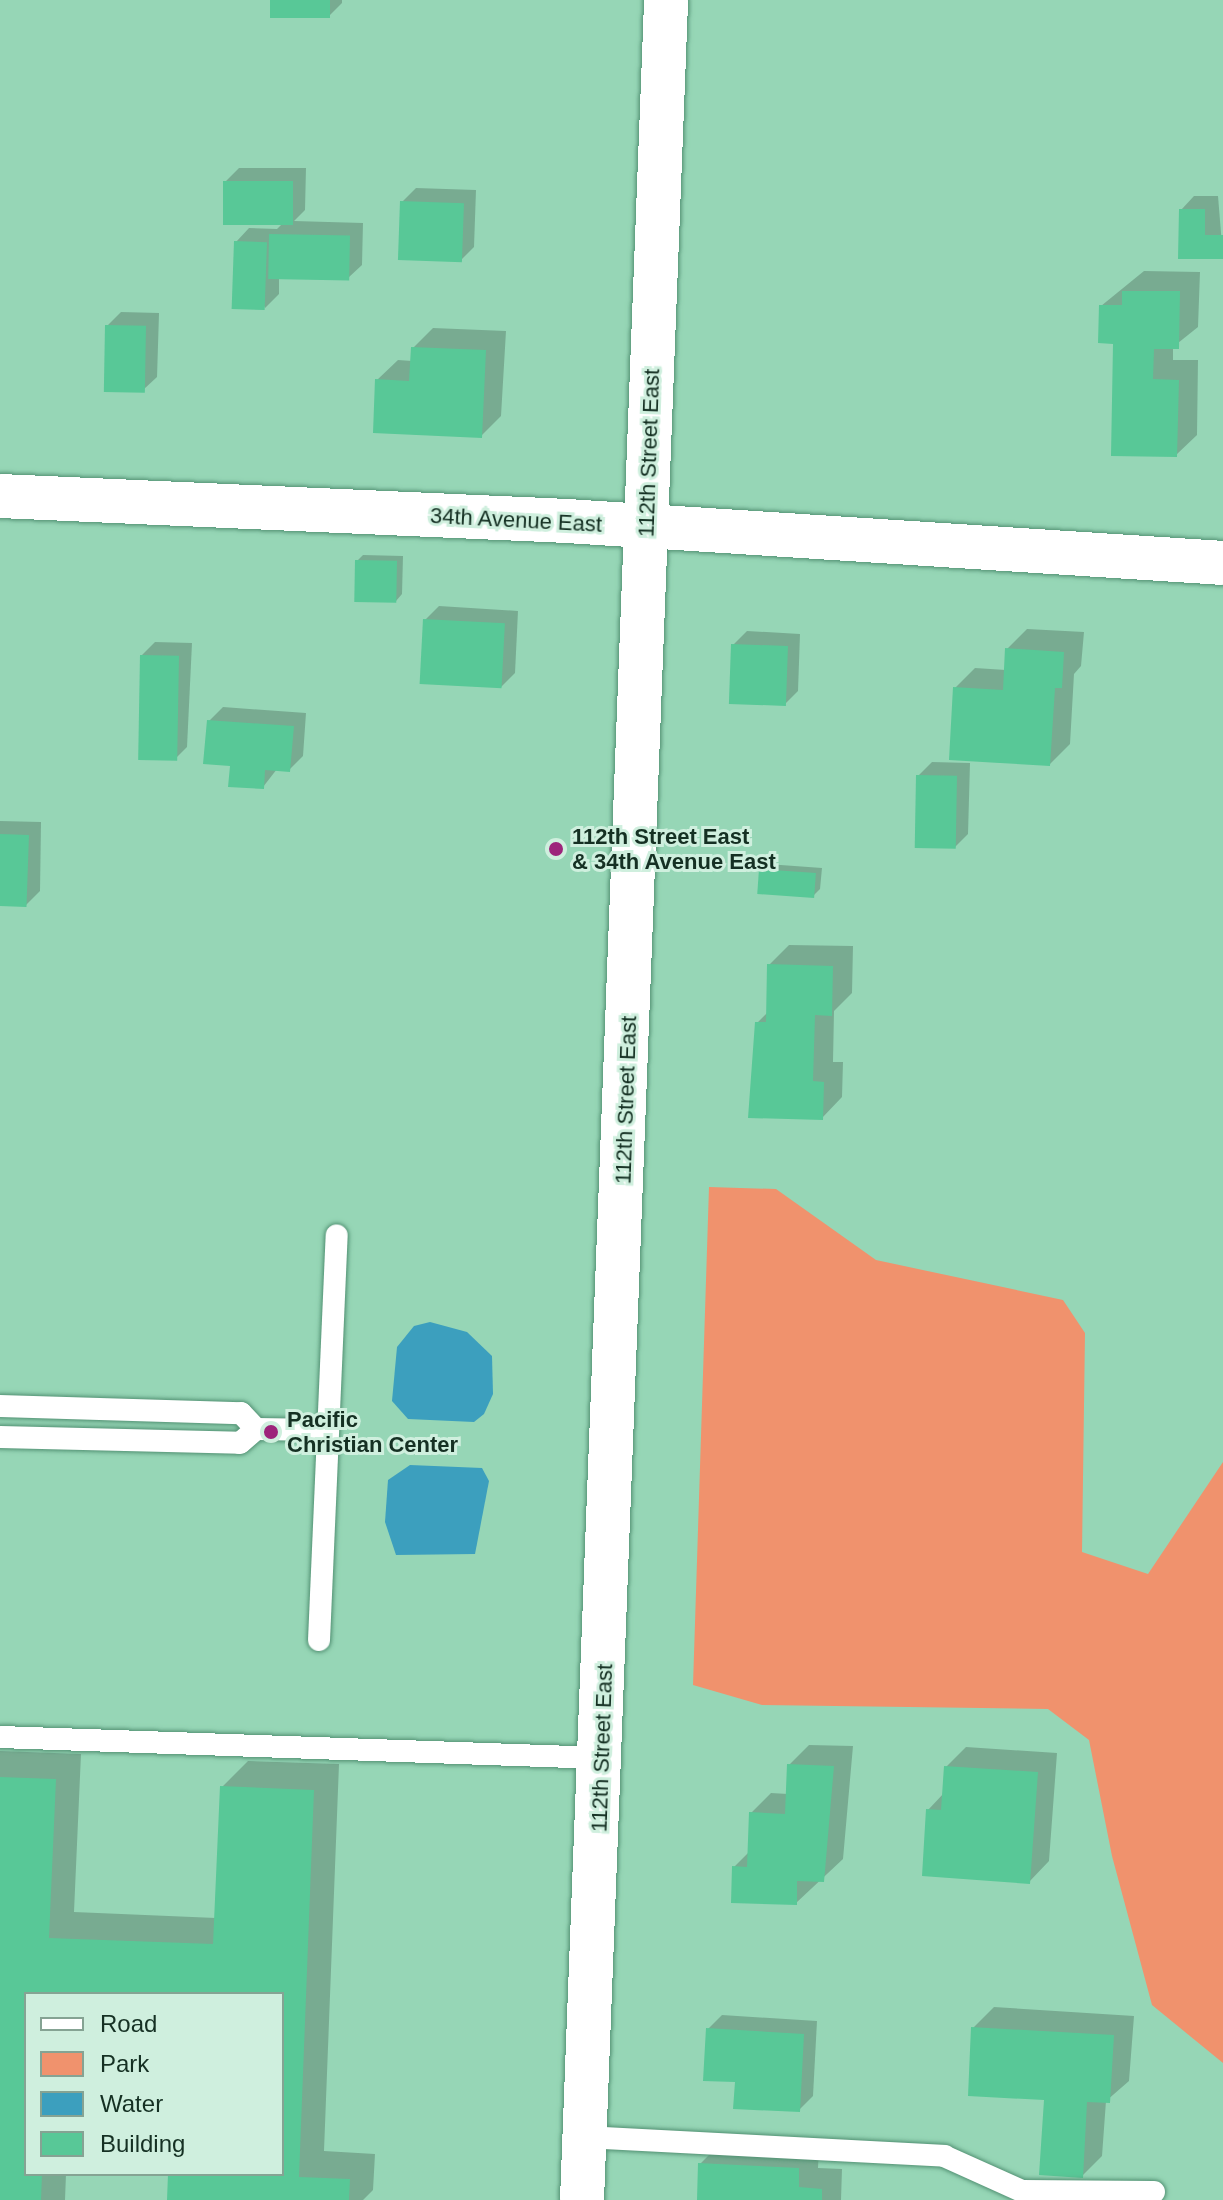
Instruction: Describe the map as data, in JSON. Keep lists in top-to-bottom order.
{
  "streets": {
    "main road": ["112th Street East", "34th Avenue East"]
  },
  "crossings": [
    ["112th Street East", "34th Avenue East"]
  ],
  "places": ["112th Street East & 34th Avenue East", "Pacific Christian Center"],
  "legend": [
    "Road",
    "Park",
    "Water",
    "Building"
  ]
}
